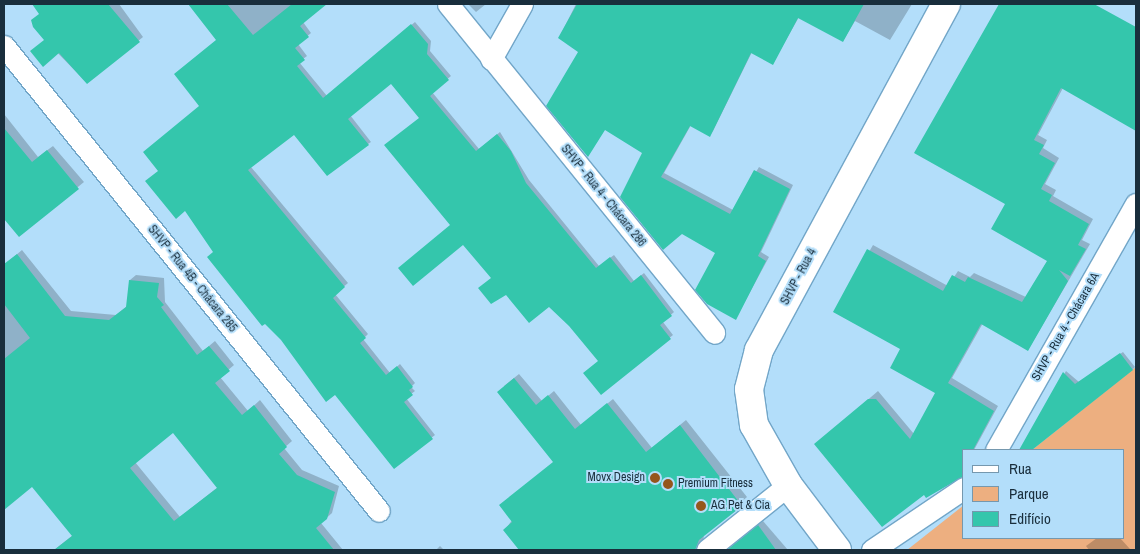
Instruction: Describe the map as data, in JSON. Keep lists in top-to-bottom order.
{
  "streets": {
    "street": [
      "SHVP - Rua 4 - Chácara 286",
      "SHVP - Rua 4",
      "SHVP - Rua 4B - Chácara 285",
      "SHVP - Rua 4 - Chácara 6A"
    ]
  },
  "places": ["Movx Design", "Premium Fitness", "AG Pet & Cia"],
  "legend": ["Rua", "Parque", "Edifício"]
}
